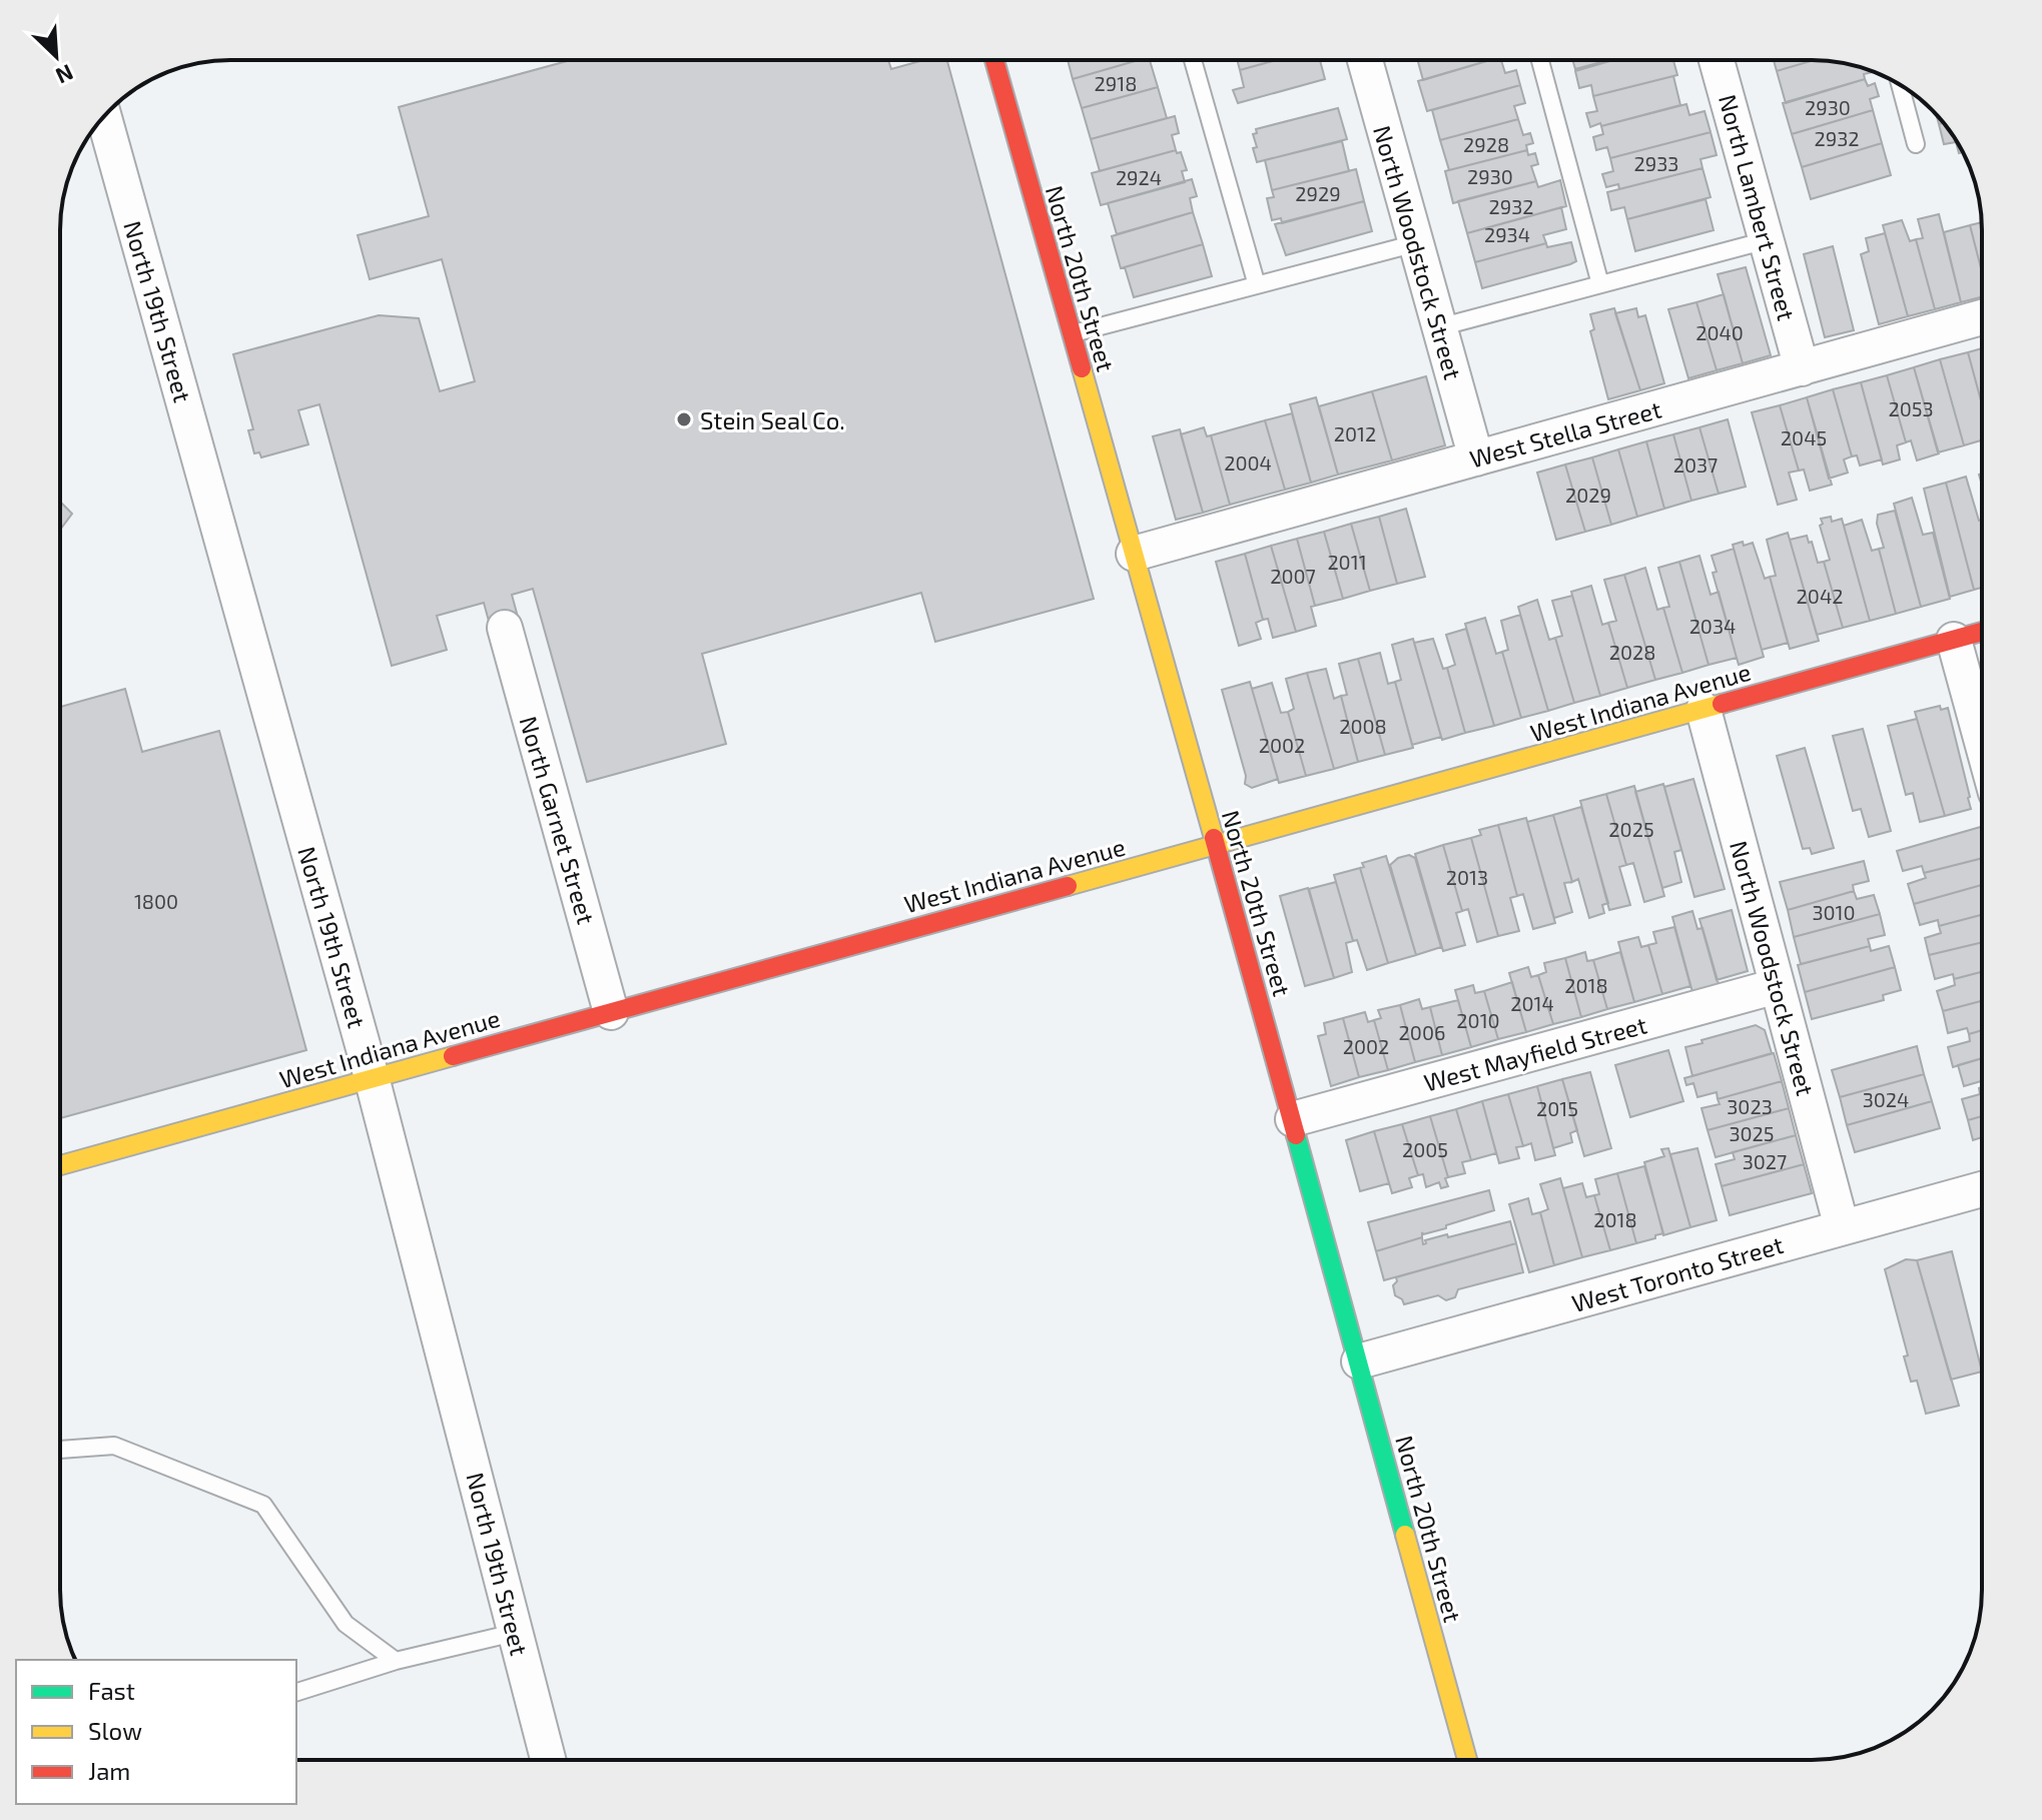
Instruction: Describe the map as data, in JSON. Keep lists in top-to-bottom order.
{
  "streets": {
    "street": [
      "North Lambert Street",
      "North Woodstock Street",
      "North 20th Street",
      "North 19th Street",
      "West Stella Street",
      "West Indiana Avenue",
      "North Garnet Street",
      "West Mayfield Street",
      "West Toronto Street"
    ]
  },
  "crossings": [
    ["North Lambert Street", "West Stella Street"],
    ["North Woodstock Street", "West Stella Street"],
    ["North Woodstock Street", "West Indiana Avenue"],
    ["North Woodstock Street", "West Mayfield Street"],
    ["North Woodstock Street", "West Toronto Street"],
    ["North 20th Street", "West Stella Street"],
    ["North 20th Street", "West Indiana Avenue"],
    ["North 20th Street", "West Mayfield Street"],
    ["North 20th Street", "West Toronto Street"],
    ["North 19th Street", "West Indiana Avenue"],
    ["West Indiana Avenue", "North Garnet Street"]
  ],
  "places": ["Stein Seal Co."],
  "house_numbers": [
    "2918",
    "2930",
    "2932",
    "2928",
    "2933",
    "2930",
    "2924",
    "2929",
    "2932",
    "2934",
    "2040",
    "2053",
    "2012",
    "2045",
    "2004",
    "2037",
    "2029",
    "2011",
    "2007",
    "2042",
    "2034",
    "2028",
    "2008",
    "2002",
    "2025",
    "2013",
    "1800",
    "3010",
    "2018",
    "2014",
    "2010",
    "2006",
    "2002",
    "3024",
    "3023",
    "2015",
    "3025",
    "2005",
    "3027",
    "2018"
  ],
  "legend": ["Fast", "Slow", "Jam"],
  "north": "bottom right"
}
